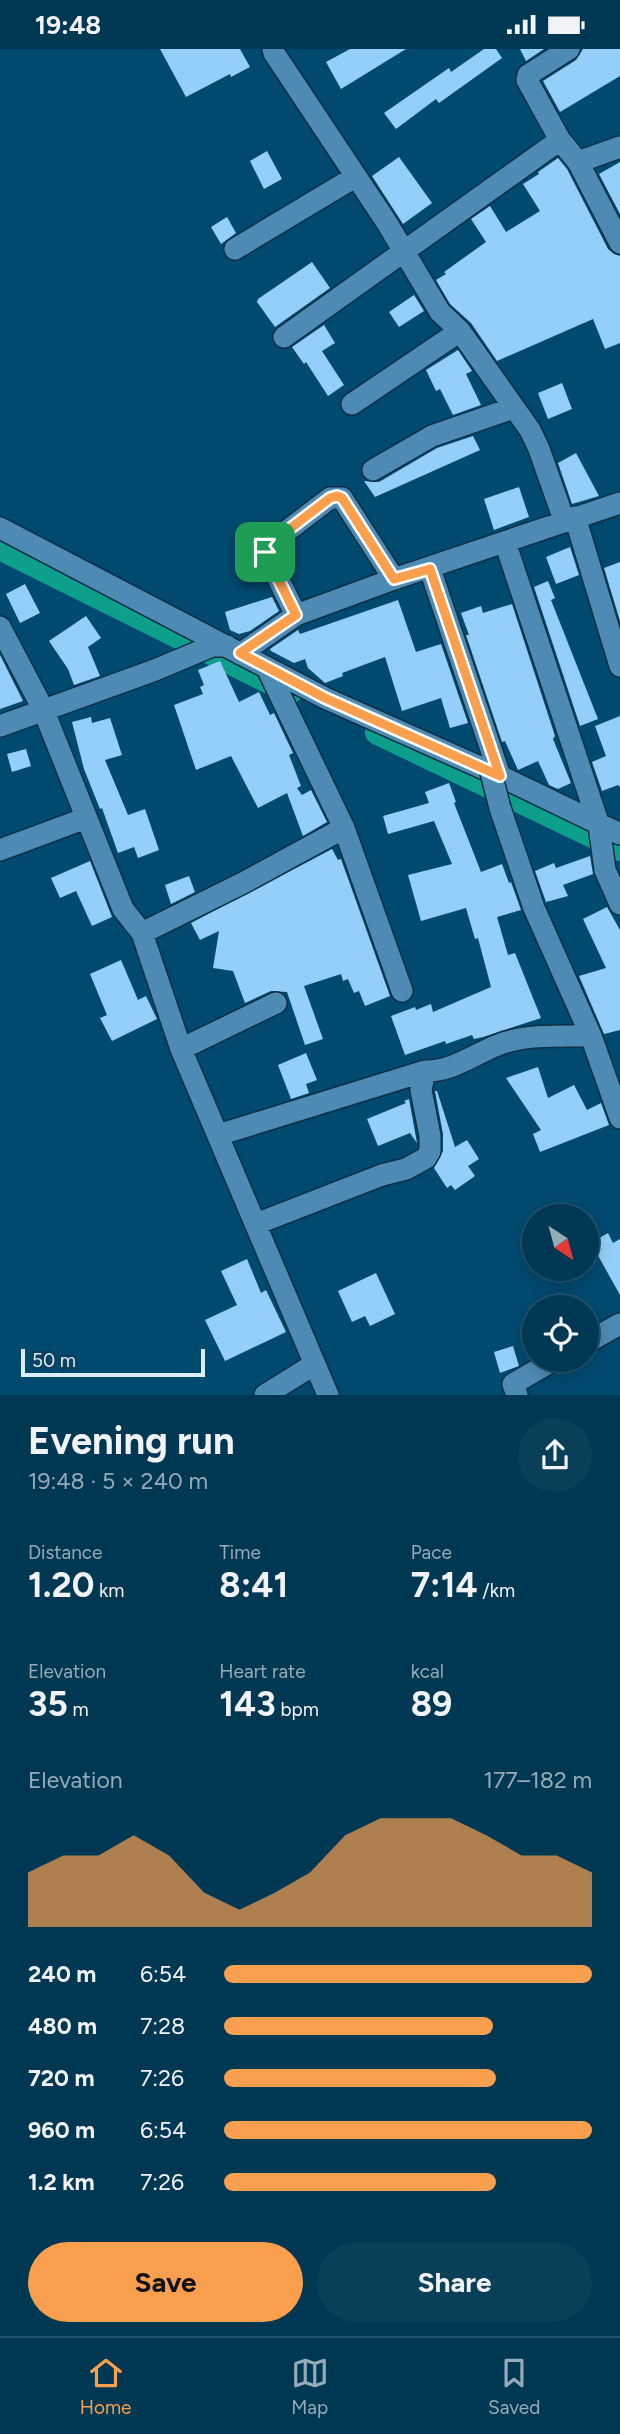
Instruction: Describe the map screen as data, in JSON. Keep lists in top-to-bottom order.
{
  "scale_bar": "50 m",
  "north": "bottom right",
  "page": {
    "status": "19:48",
    "scale": "50 m",
    "heading": ["Evening run", "19:48 · 5 × 240 m"],
    "stats": [
      ["Distance", "1.20 km"],
      ["Time", "8:41"],
      ["Pace", "7:14 /km"],
      ["Elevation", "35 m"],
      ["Heart rate", "143 bpm"],
      ["kcal", "89"]
    ],
    "chart": ["Elevation", "177–182 m"],
    "list": [
      {
        "name": "240 m",
        "note": "6:54"
      },
      {
        "name": "480 m",
        "note": "7:28"
      },
      {
        "name": "720 m",
        "note": "7:26"
      },
      {
        "name": "960 m",
        "note": "6:54"
      },
      {
        "name": "1.2 km",
        "note": "7:26"
      }
    ],
    "buttons": ["Save", "Share"],
    "tabs": ["Home", "Map", "Saved"]
  }
}
